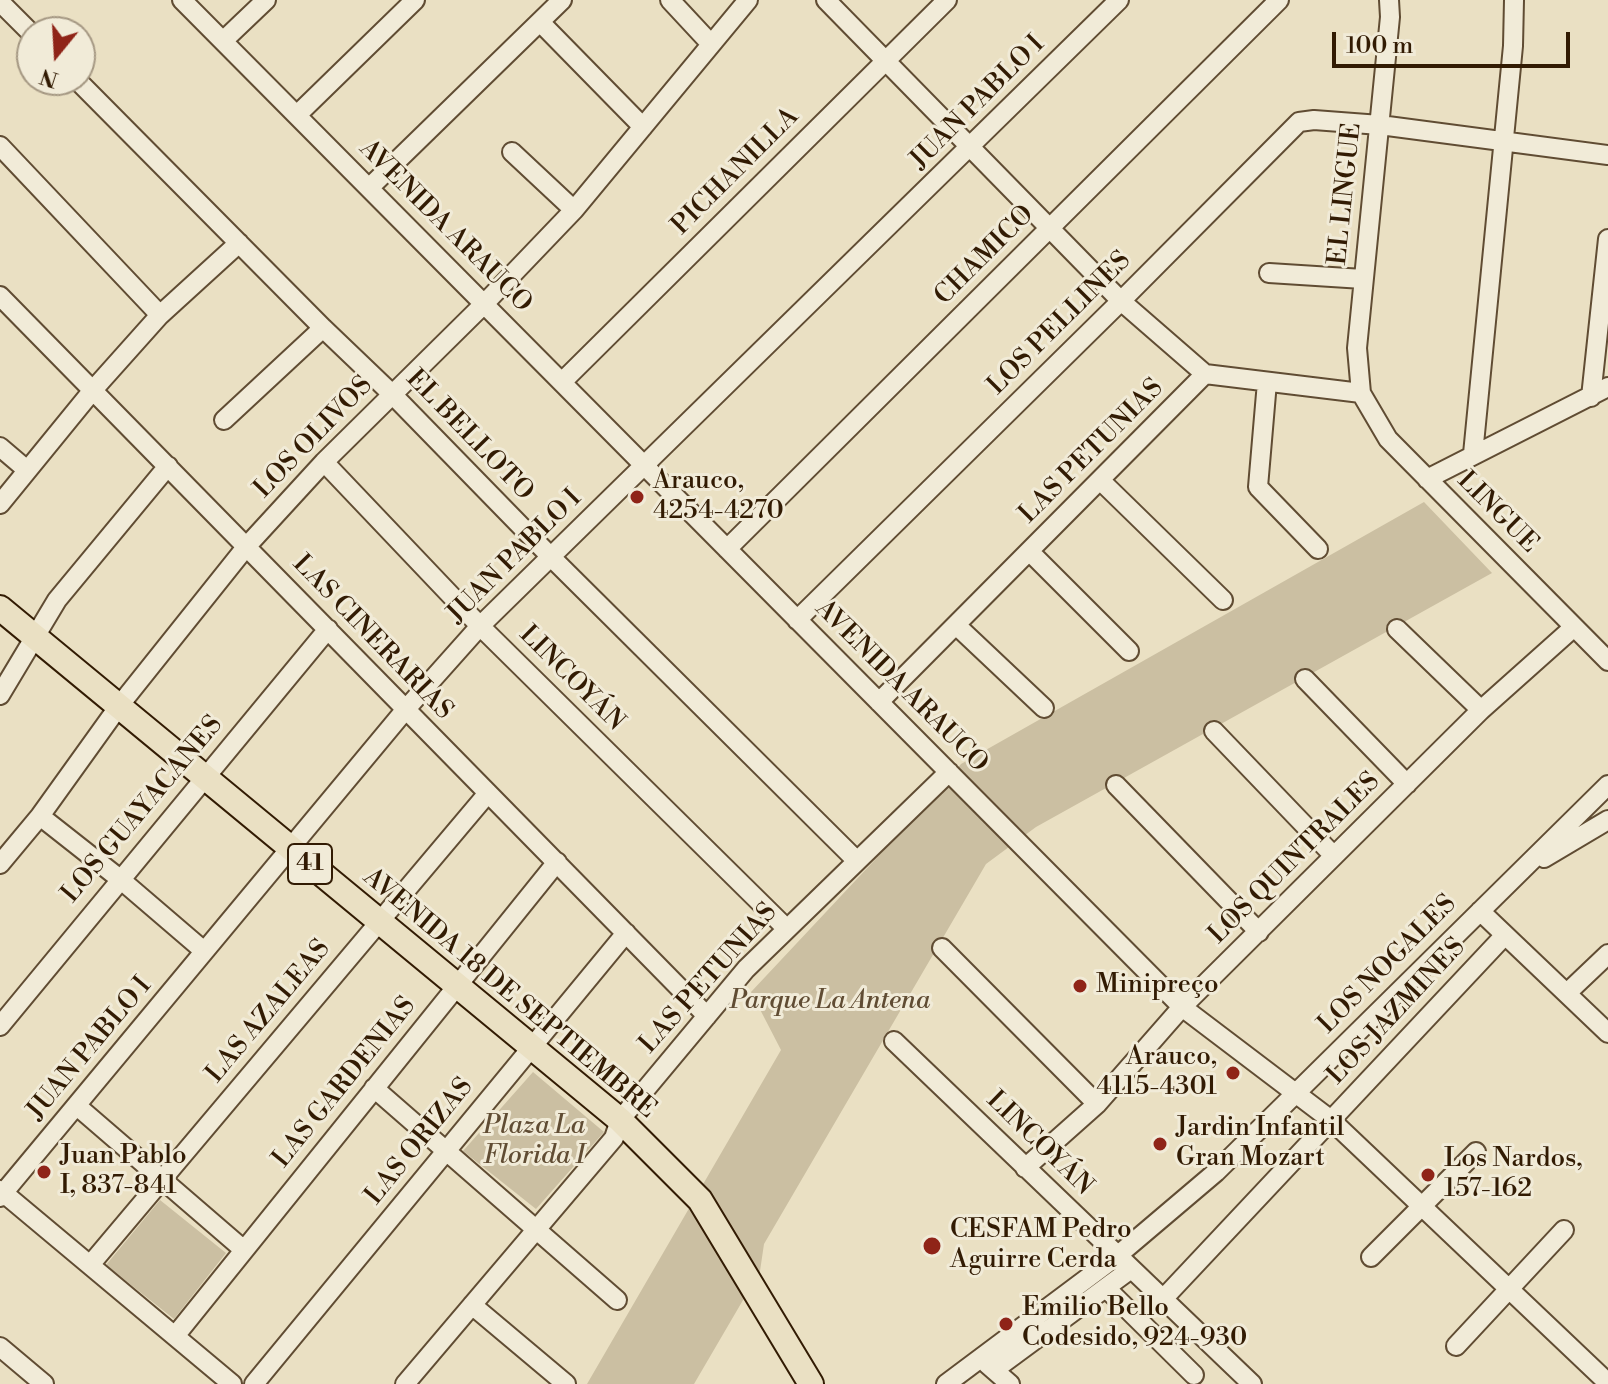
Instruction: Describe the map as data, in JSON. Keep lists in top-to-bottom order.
{
  "streets": {
    "main road": ["41", "AVENIDA 18 DE SEPTIEMBRE"],
    "street": [
      "JUAN PABLO I",
      "PICHANILLA",
      "EL LINGUE",
      "AVENIDA ARAUCO",
      "CHAMICO",
      "LOS PELLINES",
      "EL BELLOTO",
      "LOS OLIVOS",
      "LAS PETUNIAS",
      "LINGUE",
      "LAS CINERARIAS",
      "LINCOYÁN",
      "LOS GUAYACANES",
      "LOS QUINTRALES",
      "LOS NOGALES",
      "LAS AZALEAS",
      "LOS JAZMINES",
      "LAS GARDENIAS",
      "LAS ORIZAS"
    ]
  },
  "crossings": [
    ["JUAN PABLO I", "AVENIDA ARAUCO"],
    ["JUAN PABLO I", "EL BELLOTO"],
    ["JUAN PABLO I", "LAS CINERARIAS"],
    ["JUAN PABLO I", "LINCOYÁN"],
    ["JUAN PABLO I", "AVENIDA 18 DE SEPTIEMBRE"],
    ["PICHANILLA", "AVENIDA ARAUCO"],
    ["EL LINGUE", "LOS PELLINES"],
    ["EL LINGUE", "LINGUE"],
    ["AVENIDA ARAUCO", "CHAMICO"],
    ["AVENIDA ARAUCO", "LOS PELLINES"],
    ["AVENIDA ARAUCO", "LOS OLIVOS"],
    ["AVENIDA ARAUCO", "LAS PETUNIAS"],
    ["AVENIDA ARAUCO", "LOS QUINTRALES"],
    ["AVENIDA ARAUCO", "LOS NOGALES"],
    ["AVENIDA ARAUCO", "LOS JAZMINES"],
    ["EL BELLOTO", "LOS OLIVOS"],
    ["EL BELLOTO", "LAS PETUNIAS"],
    ["LOS OLIVOS", "LAS CINERARIAS"],
    ["LOS OLIVOS", "LINCOYÁN"],
    ["LOS OLIVOS", "AVENIDA 18 DE SEPTIEMBRE"],
    ["LAS PETUNIAS", "LAS CINERARIAS"],
    ["LAS PETUNIAS", "LINCOYÁN"],
    ["LAS PETUNIAS", "AVENIDA 18 DE SEPTIEMBRE"],
    ["LINGUE", "LOS QUINTRALES"],
    ["LAS CINERARIAS", "LOS GUAYACANES"],
    ["LAS CINERARIAS", "LAS AZALEAS"],
    ["LAS CINERARIAS", "LAS GARDENIAS"],
    ["LAS CINERARIAS", "LAS ORIZAS"],
    ["LINCOYÁN", "LOS QUINTRALES"],
    ["LINCOYÁN", "LOS NOGALES"],
    ["LINCOYÁN", "LOS JAZMINES"],
    ["LOS GUAYACANES", "AVENIDA 18 DE SEPTIEMBRE"],
    ["AVENIDA 18 DE SEPTIEMBRE", "LAS AZALEAS"],
    ["AVENIDA 18 DE SEPTIEMBRE", "LAS GARDENIAS"],
    ["AVENIDA 18 DE SEPTIEMBRE", "LAS ORIZAS"]
  ],
  "parks": ["Parque La Antena", "Plaza La Florida I"],
  "places": [
    "Arauco, 4254-4270",
    "Minipreço",
    "Arauco, 4115-4301",
    "Jardin Infantil Gran Mozart",
    "Juan Pablo I, 837-841",
    "Los Nardos, 157-162",
    "CESFAM Pedro Aguirre Cerda",
    "Emilio Bello Codesido, 924-930"
  ],
  "scale_bar": "100 m",
  "north": "bottom"
}
